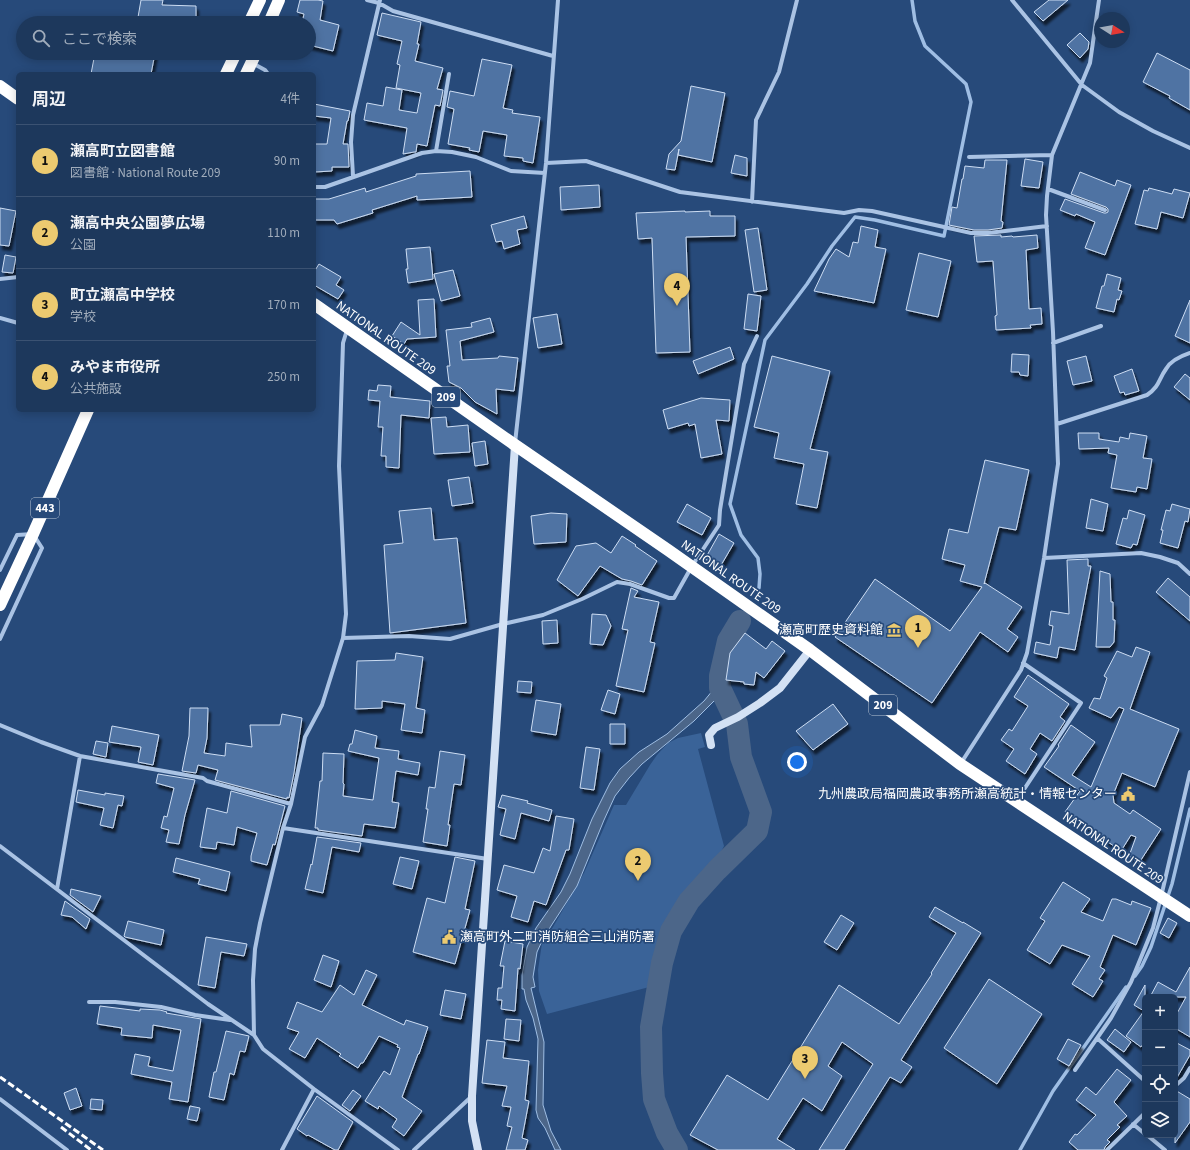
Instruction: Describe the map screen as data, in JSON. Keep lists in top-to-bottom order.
{
  "streets": {
    "highway": ["NATIONAL ROUTE 209", "209", "443"]
  },
  "places": {
    "museum": ["瀬高町歴史資料館"],
    "public building": ["九州農政局福岡農政事務所瀬高統計・情報センター", "瀬高町外二町消防組合三山消防署"]
  },
  "north": "right",
  "page": {
    "search": "ここで検索",
    "heading": ["周辺", "4件"],
    "list": [
      {
        "mark": "1",
        "name": "瀬高町立図書館",
        "note": "図書館 · National Route 209",
        "value": "90 m"
      },
      {
        "mark": "2",
        "name": "瀬高中央公園夢広場",
        "note": "公園",
        "value": "110 m"
      },
      {
        "mark": "3",
        "name": "町立瀬高中学校",
        "note": "学校",
        "value": "170 m"
      },
      {
        "mark": "4",
        "name": "みやま市役所",
        "note": "公共施設",
        "value": "250 m"
      }
    ],
    "pins": [
      "4",
      "1",
      "2",
      "3"
    ],
    "map_buttons": ["+", "−"]
  }
}
